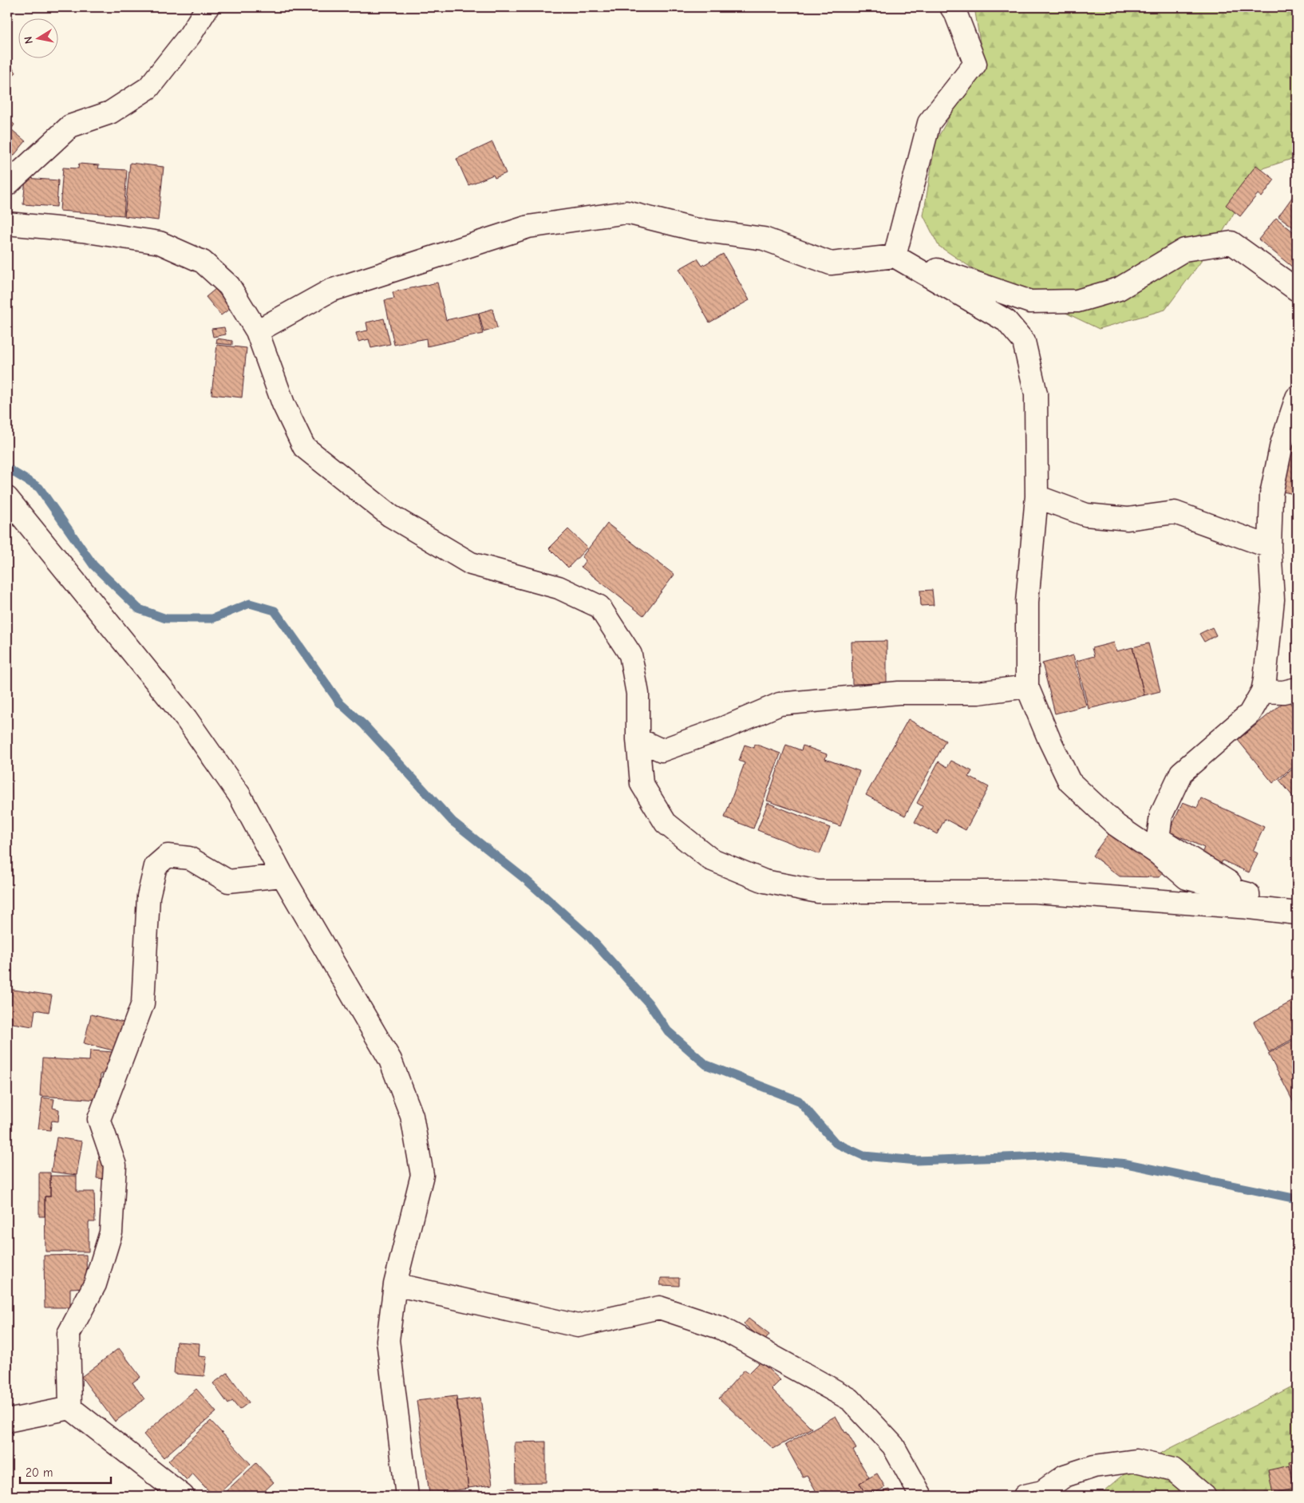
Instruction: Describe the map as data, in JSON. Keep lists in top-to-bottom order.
{
  "scale_bar": "20 m",
  "north": "left"
}
